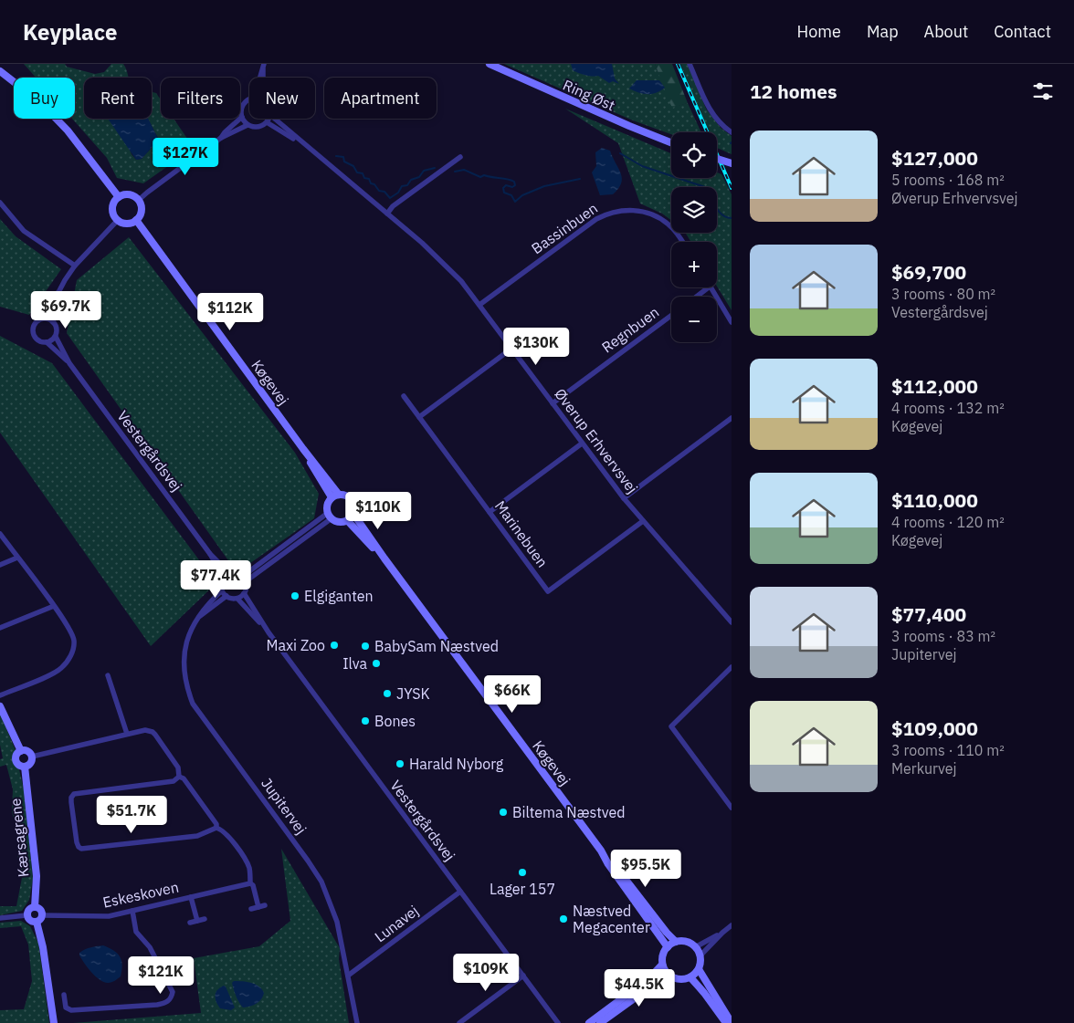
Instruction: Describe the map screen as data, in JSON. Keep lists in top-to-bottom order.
{
  "streets": {
    "street": [
      "Ring Øst",
      "Bassinbuen",
      "Regnbuen",
      "Køgevej",
      "Øverup Erhvervsvej",
      "Vestergårdsvej",
      "Marinebuen",
      "Jupitervej",
      "Kærsagrene",
      "Eskeskoven",
      "Lunavej"
    ]
  },
  "crossings": [
    ["Bassinbuen", "Øverup Erhvervsvej"],
    ["Regnbuen", "Øverup Erhvervsvej"],
    ["Øverup Erhvervsvej", "Marinebuen"],
    ["Vestergårdsvej", "Jupitervej"],
    ["Vestergårdsvej", "Lunavej"],
    ["Jupitervej", "Lunavej"],
    ["Kærsagrene", "Eskeskoven"]
  ],
  "places": [
    "Elgiganten",
    "Maxi Zoo",
    "BabySam Næstved",
    "Ilva",
    "JYSK",
    "Bones",
    "Harald Nyborg",
    "Biltema Næstved",
    "Lager 157",
    "Næstved Megacenter"
  ],
  "page": {
    "header": "Keyplace",
    "nav": [
      "Home",
      "Map",
      "About",
      "Contact"
    ],
    "heading": "12 homes",
    "chip": [
      "Buy",
      "Rent",
      "Filters",
      "New",
      "Apartment"
    ],
    "list": [
      {
        "name": "$127,000",
        "note": "5 rooms · 168 m² · Øverup Erhvervsvej"
      },
      {
        "name": "$69,700",
        "note": "3 rooms · 80 m² · Vestergårdsvej"
      },
      {
        "name": "$112,000",
        "note": "4 rooms · 132 m² · Køgevej"
      },
      {
        "name": "$110,000",
        "note": "4 rooms · 120 m² · Køgevej"
      },
      {
        "name": "$77,400",
        "note": "3 rooms · 83 m² · Jupitervej"
      },
      {
        "name": "$109,000",
        "note": "3 rooms · 110 m² · Merkurvej"
      }
    ],
    "map_buttons": ["+", "−"],
    "price": [
      "$127K",
      "$69.7K",
      "$112K",
      "$130K",
      "$110K",
      "$77.4K",
      "$66K",
      "$51.7K",
      "$95.5K",
      "$109K",
      "$121K",
      "$44.5K"
    ]
  }
}
